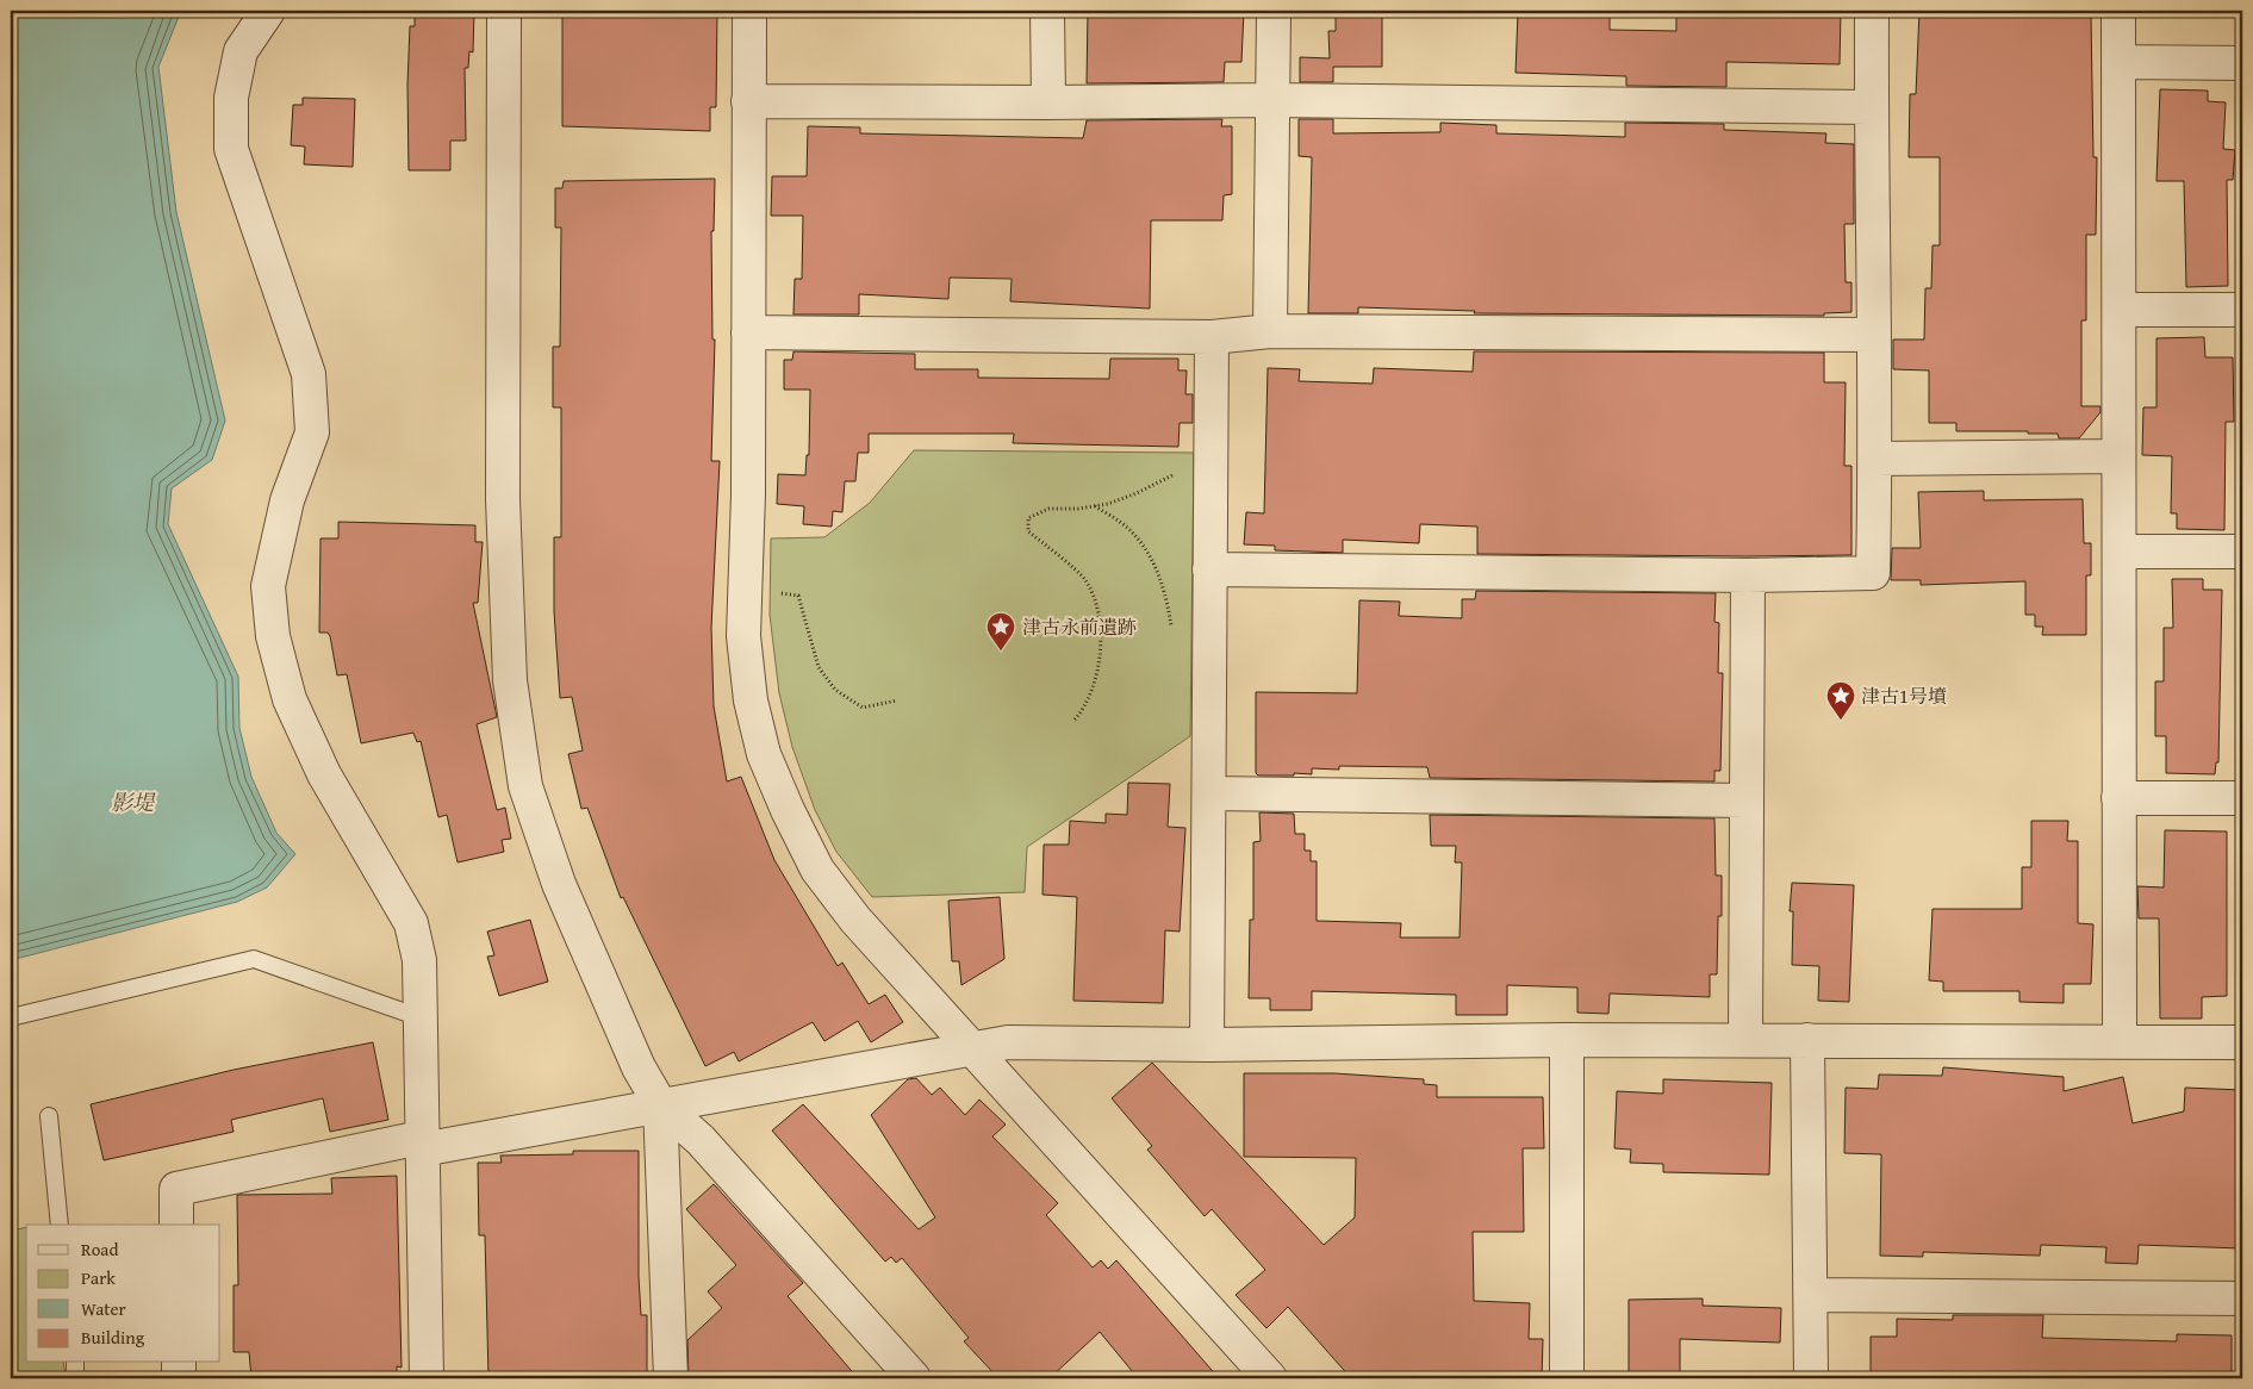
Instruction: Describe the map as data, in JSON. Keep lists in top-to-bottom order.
{
  "water": ["影堤"],
  "places": {
    "place": ["津古永前遺跡", "津古1号墳"]
  },
  "legend": [
    "Road",
    "Park",
    "Water",
    "Building"
  ]
}
